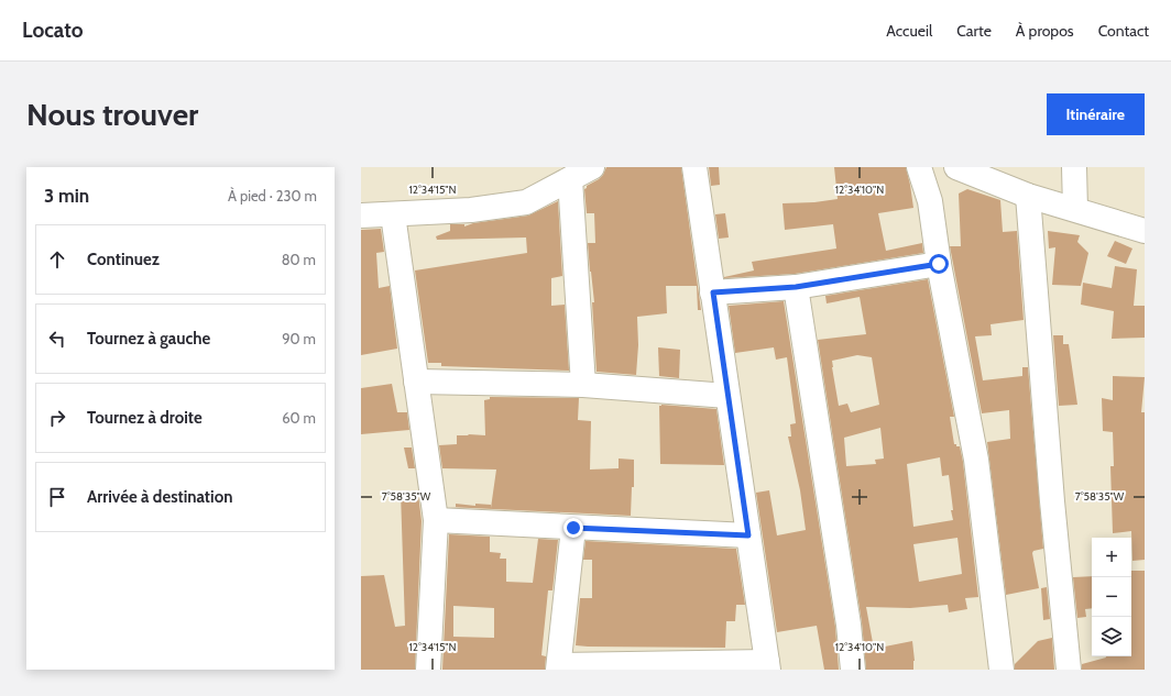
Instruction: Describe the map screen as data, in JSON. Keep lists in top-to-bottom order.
{
  "page": {
    "header": "Locato",
    "nav": [
      "Accueil",
      "Carte",
      "À propos",
      "Contact"
    ],
    "buttons": "Itinéraire",
    "title": "Nous trouver",
    "heading": ["3 min", "À pied · 230 m"],
    "list": [
      ["Continuez", "80 m"],
      ["Tournez à gauche", "90 m"],
      ["Tournez à droite", "60 m"],
      "Arrivée à destination"
    ],
    "map_buttons": ["+", "−"]
  },
  "coordinates": ["12°34'15\"N", "12°34'10\"N", "7°58'35\"W"]
}
